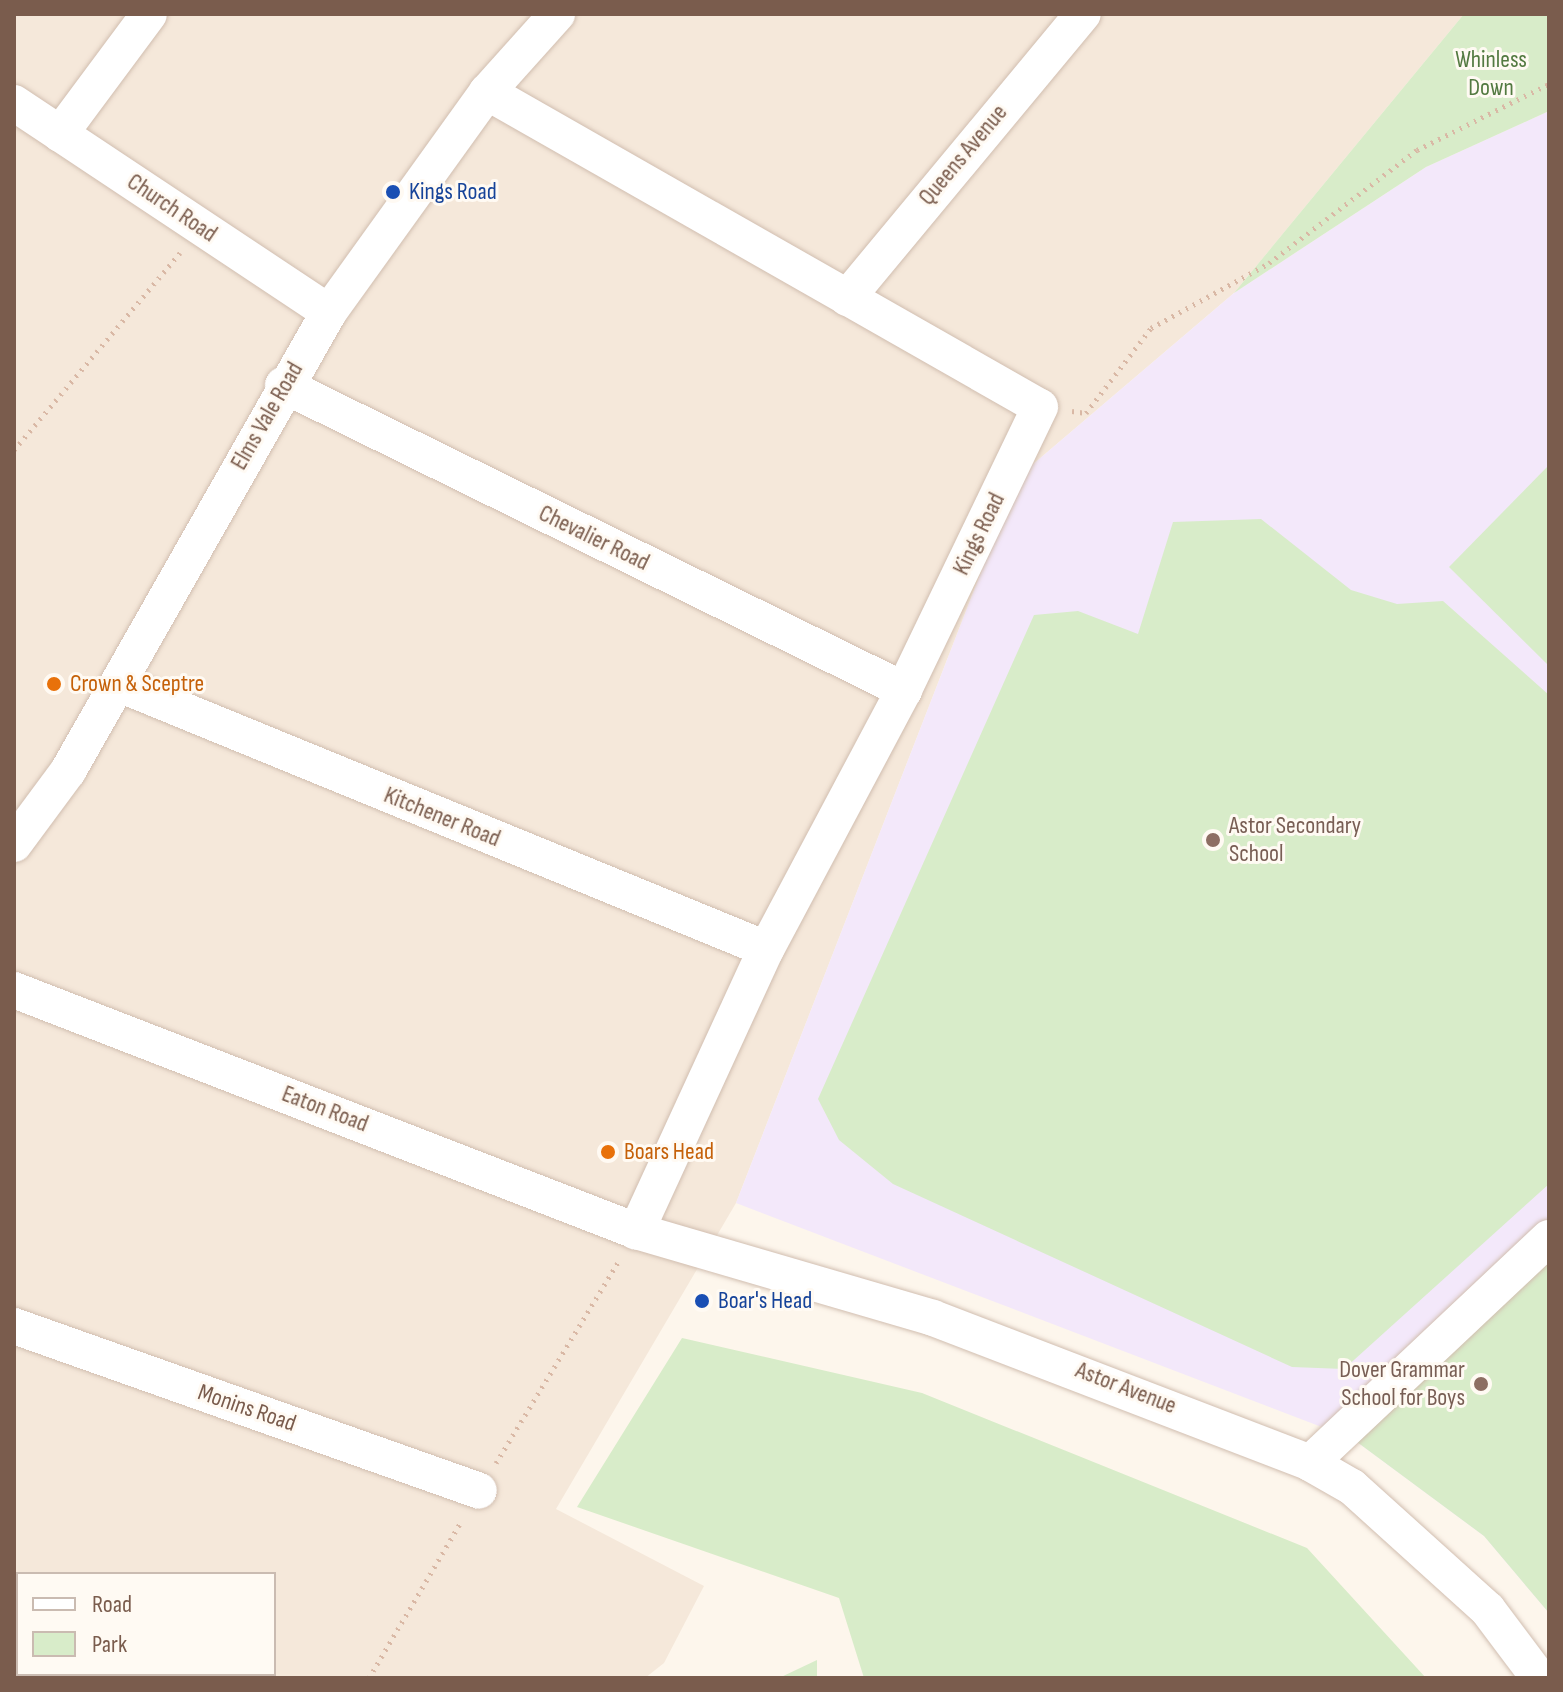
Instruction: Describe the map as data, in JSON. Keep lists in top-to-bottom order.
{
  "streets": {
    "street": [
      "Queens Avenue",
      "Church Road",
      "Elms Vale Road",
      "Kings Road",
      "Chevalier Road",
      "Kitchener Road",
      "Eaton Road",
      "Astor Avenue",
      "Monins Road"
    ]
  },
  "crossings": [
    ["Queens Avenue", "Kings Road"],
    ["Church Road", "Elms Vale Road"],
    ["Elms Vale Road", "Kings Road"],
    ["Elms Vale Road", "Chevalier Road"],
    ["Elms Vale Road", "Kitchener Road"],
    ["Kings Road", "Chevalier Road"],
    ["Kings Road", "Kitchener Road"],
    ["Kings Road", "Eaton Road"],
    ["Kings Road", "Astor Avenue"],
    ["Eaton Road", "Astor Avenue"]
  ],
  "parks": ["Whinless Down"],
  "places": [
    "Kings Road",
    "Crown & Sceptre",
    "Astor Secondary School",
    "Boars Head",
    "Boar's Head",
    "Dover Grammar School for Boys"
  ],
  "legend": ["Road", "Park"]
}
